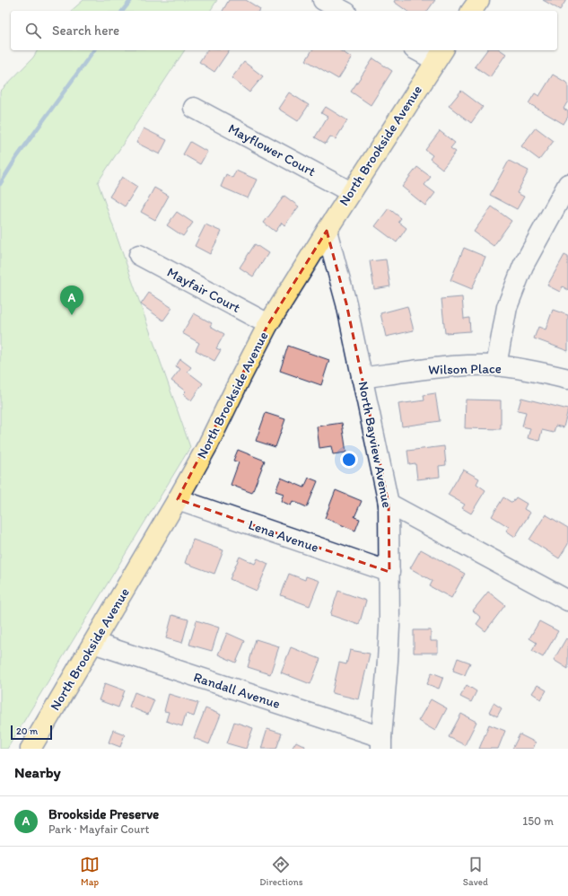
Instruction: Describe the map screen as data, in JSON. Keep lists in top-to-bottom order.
{
  "streets": {
    "main road": ["North Brookside Avenue"],
    "street": [
      "Mayflower Court",
      "Mayfair Court",
      "Wilson Place",
      "North Bayview Avenue",
      "Lena Avenue",
      "Randall Avenue"
    ]
  },
  "crossings": [
    ["North Brookside Avenue", "Mayflower Court"],
    ["North Brookside Avenue", "Mayfair Court"],
    ["North Brookside Avenue", "North Bayview Avenue"],
    ["North Brookside Avenue", "Lena Avenue"],
    ["North Brookside Avenue", "Randall Avenue"],
    ["Wilson Place", "North Bayview Avenue"],
    ["North Bayview Avenue", "Lena Avenue"],
    ["North Bayview Avenue", "Randall Avenue"]
  ],
  "scale_bar": "20 m",
  "page": {
    "search": "Search here",
    "pins": "A",
    "scale": "20 m",
    "heading": "Nearby",
    "list": [
      {
        "mark": "A",
        "name": "Brookside Preserve",
        "note": "Park · Mayfair Court",
        "value": "150 m"
      }
    ],
    "nav": ["Map", "Directions", "Saved"]
  }
}
